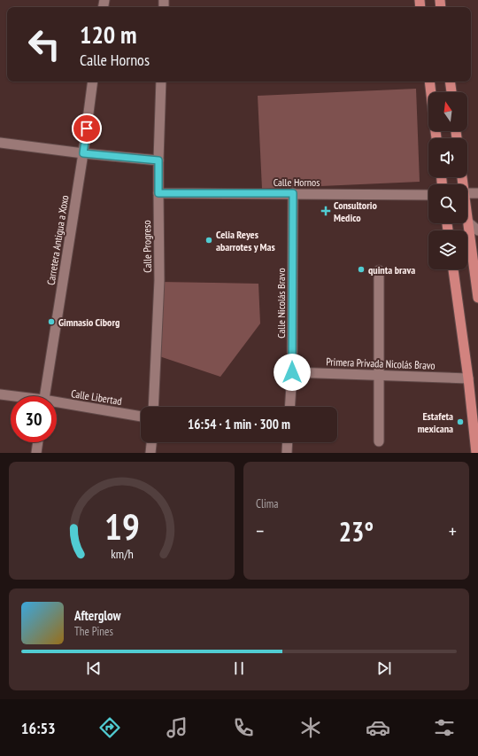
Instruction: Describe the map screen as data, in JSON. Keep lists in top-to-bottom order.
{
  "streets": {
    "street": [
      "Calle Hornos",
      "Carretera Antigua a Xoxo",
      "Calle Progreso",
      "Calle Nicolás Bravo",
      "Primera Privada Nicolás Bravo",
      "Calle Libertad"
    ]
  },
  "crossings": [
    ["Calle Hornos", "Calle Progreso"],
    ["Calle Hornos", "Calle Nicolás Bravo"],
    ["Calle Nicolás Bravo", "Primera Privada Nicolás Bravo"]
  ],
  "places": {
    "health": ["Consultorio Medico"],
    "other": [
      "Celia Reyes abarrotes y Mas",
      "quinta brava",
      "Gimnasio Ciborg",
      "Estafeta mexicana"
    ]
  },
  "north": "top",
  "page": {
    "turn": ["120 m", "Calle Hornos"],
    "limit": "30",
    "trip": "16:54 · 1 min · 300 m",
    "tile": "Clima",
    "heat": ["−", "23°", "+"],
    "song": ["Afterglow", "The Pines"],
    "tabs": "16:53",
    "gauge": ["19", "km/h"]
  }
}
